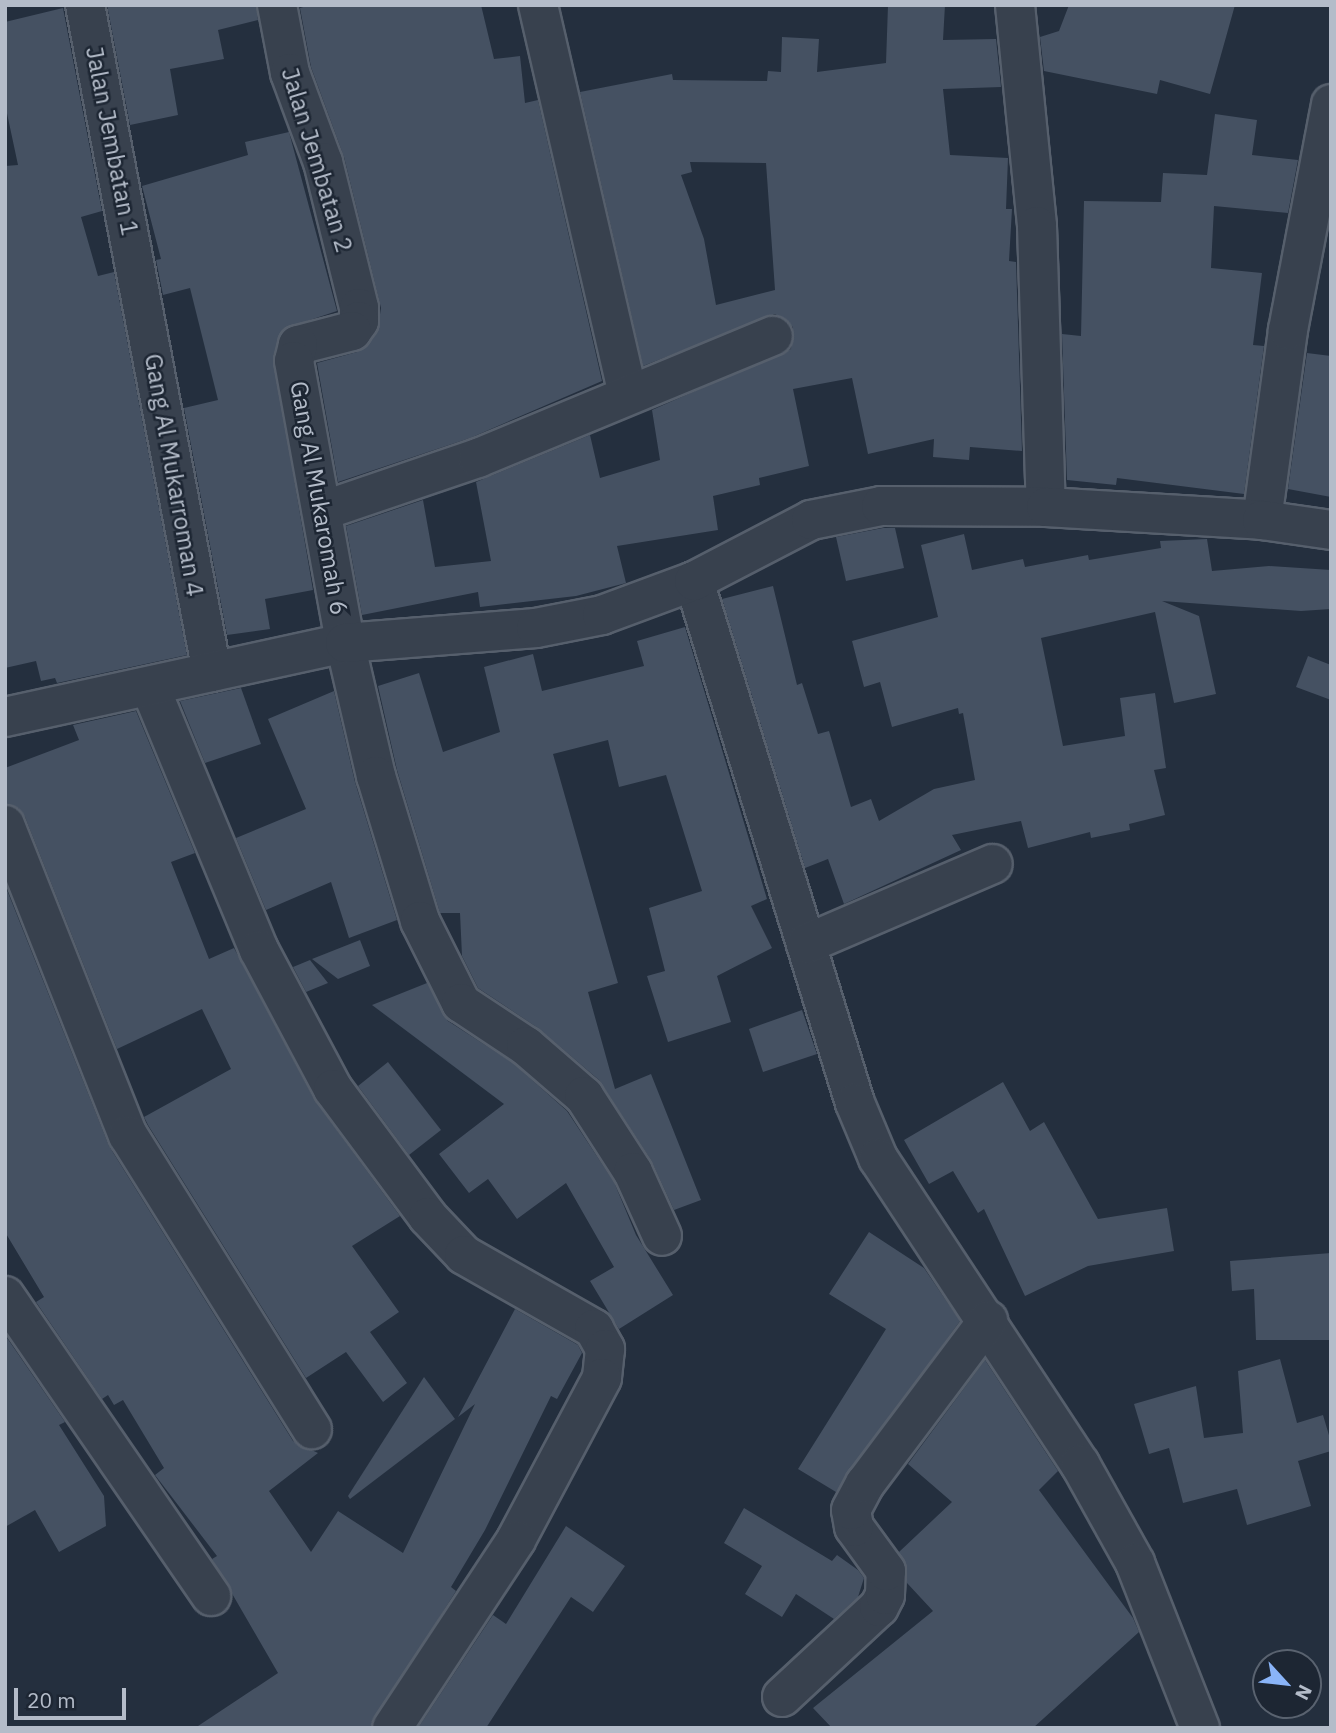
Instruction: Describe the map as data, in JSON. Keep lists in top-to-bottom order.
{
  "streets": {
    "street": [
      "Jalan Jembatan 1",
      "Jalan Jembatan 2",
      "Gang Al Mukarroman 4",
      "Gang Al Mukaromah 6"
    ]
  },
  "crossings": [
    ["Jalan Jembatan 1", "Gang Al Mukarroman 4"],
    ["Jalan Jembatan 2", "Gang Al Mukaromah 6"]
  ],
  "scale_bar": "20 m",
  "north": "bottom right"
}
